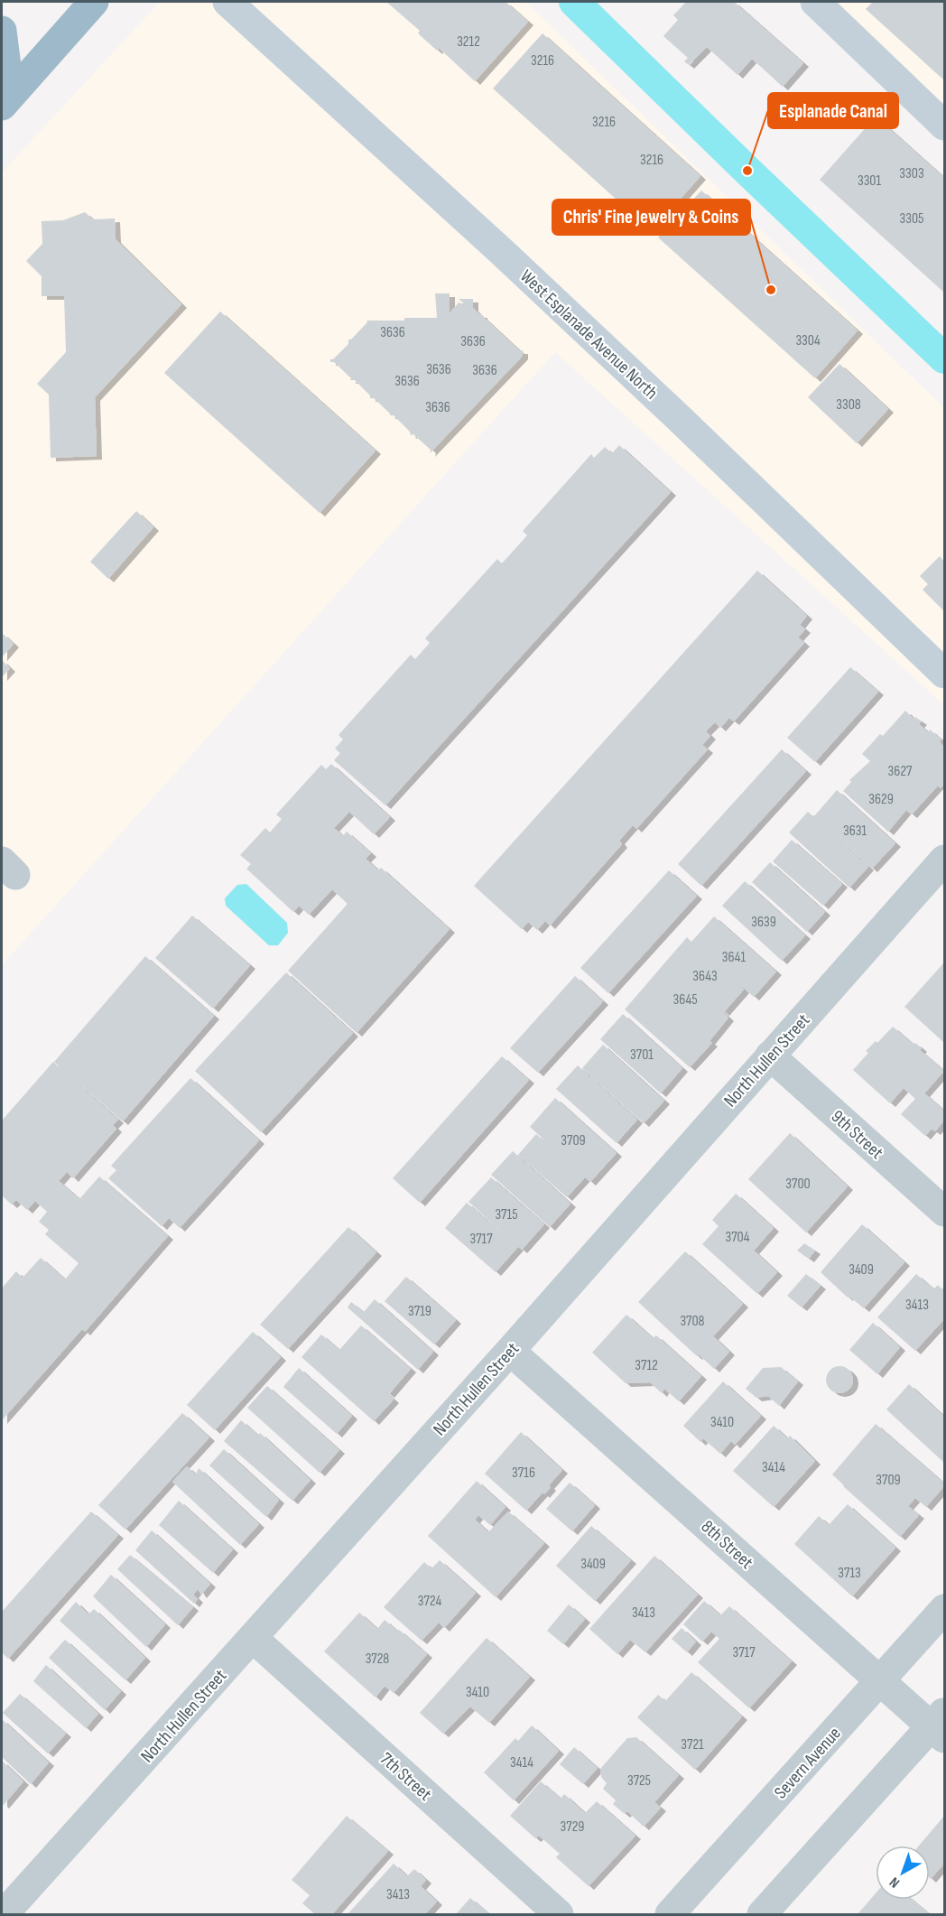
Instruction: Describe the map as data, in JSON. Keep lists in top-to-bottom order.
{
  "streets": {
    "main road": ["West Esplanade Avenue North"],
    "street": [
      "North Hullen Street",
      "9th Street",
      "8th Street",
      "Severn Avenue",
      "7th Street"
    ]
  },
  "crossings": [
    ["North Hullen Street", "9th Street"],
    ["North Hullen Street", "8th Street"],
    ["North Hullen Street", "7th Street"],
    ["8th Street", "Severn Avenue"]
  ],
  "places": ["Esplanade Canal", "Chris' Fine Jewelry & Coins"],
  "house_numbers": [
    "3212",
    "3216",
    "3216",
    "3216",
    "3303",
    "3301",
    "3305",
    "3636",
    "3304",
    "3636",
    "3636",
    "3636",
    "3636",
    "3308",
    "3636",
    "3627",
    "3629",
    "3631",
    "3639",
    "3641",
    "3643",
    "3645",
    "3701",
    "3709",
    "3700",
    "3715",
    "3704",
    "3717",
    "3409",
    "3413",
    "3719",
    "3708",
    "3712",
    "3410",
    "3414",
    "3716",
    "3709",
    "3409",
    "3713",
    "3724",
    "3413",
    "3717",
    "3728",
    "3410",
    "3721",
    "3414",
    "3725",
    "3729",
    "3413"
  ],
  "north": "bottom left"
}
